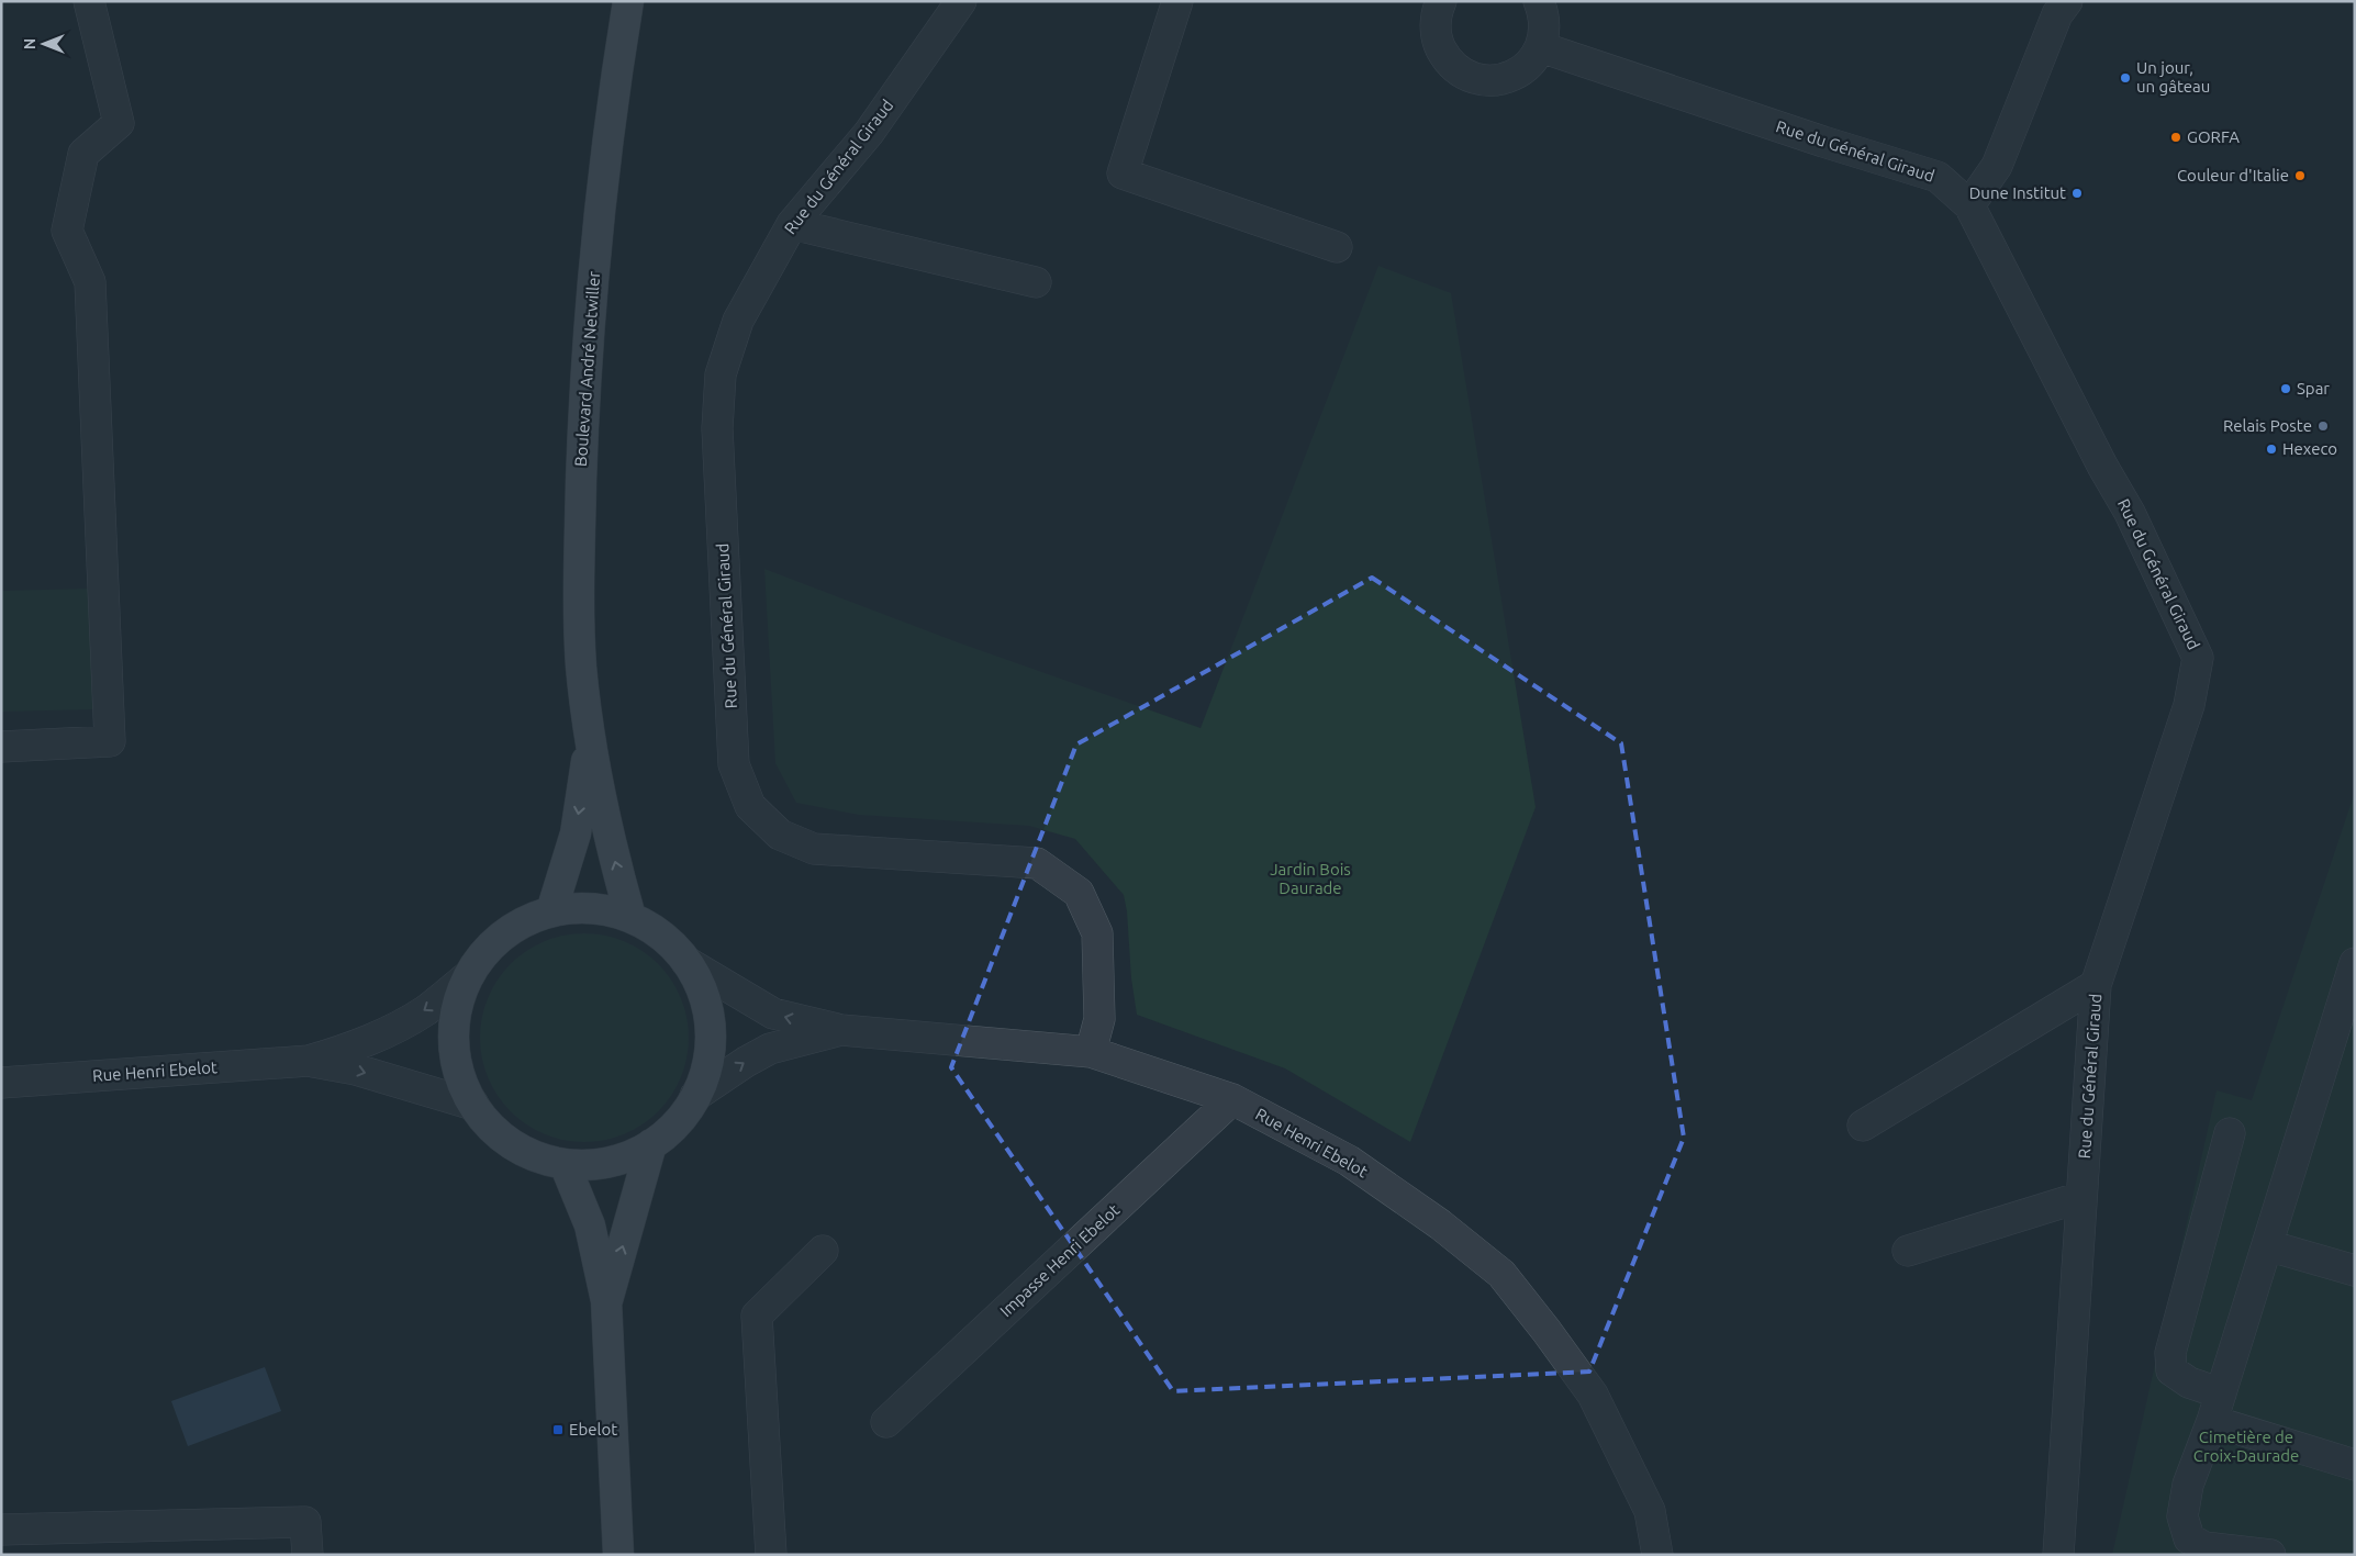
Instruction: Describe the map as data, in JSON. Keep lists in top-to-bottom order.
{
  "streets": {
    "main road": ["Boulevard André Netwiller"],
    "street": ["Rue du Général Giraud", "Rue Henri Ebelot", "Impasse Henri Ebelot"]
  },
  "crossings": [
    ["Rue du Général Giraud", "Rue Henri Ebelot"],
    ["Rue Henri Ebelot", "Impasse Henri Ebelot"]
  ],
  "parks": ["Jardin Bois Daurade", "Cimetière de Croix-Daurade"],
  "places": {
    "other": [
      "Un jour, un gâteau",
      "GORFA",
      "Couleur d'Italie",
      "Dune Institut",
      "Spar",
      "Relais Poste",
      "Hexeco"
    ],
    "transit": ["Ebelot"]
  },
  "north": "left"
}
